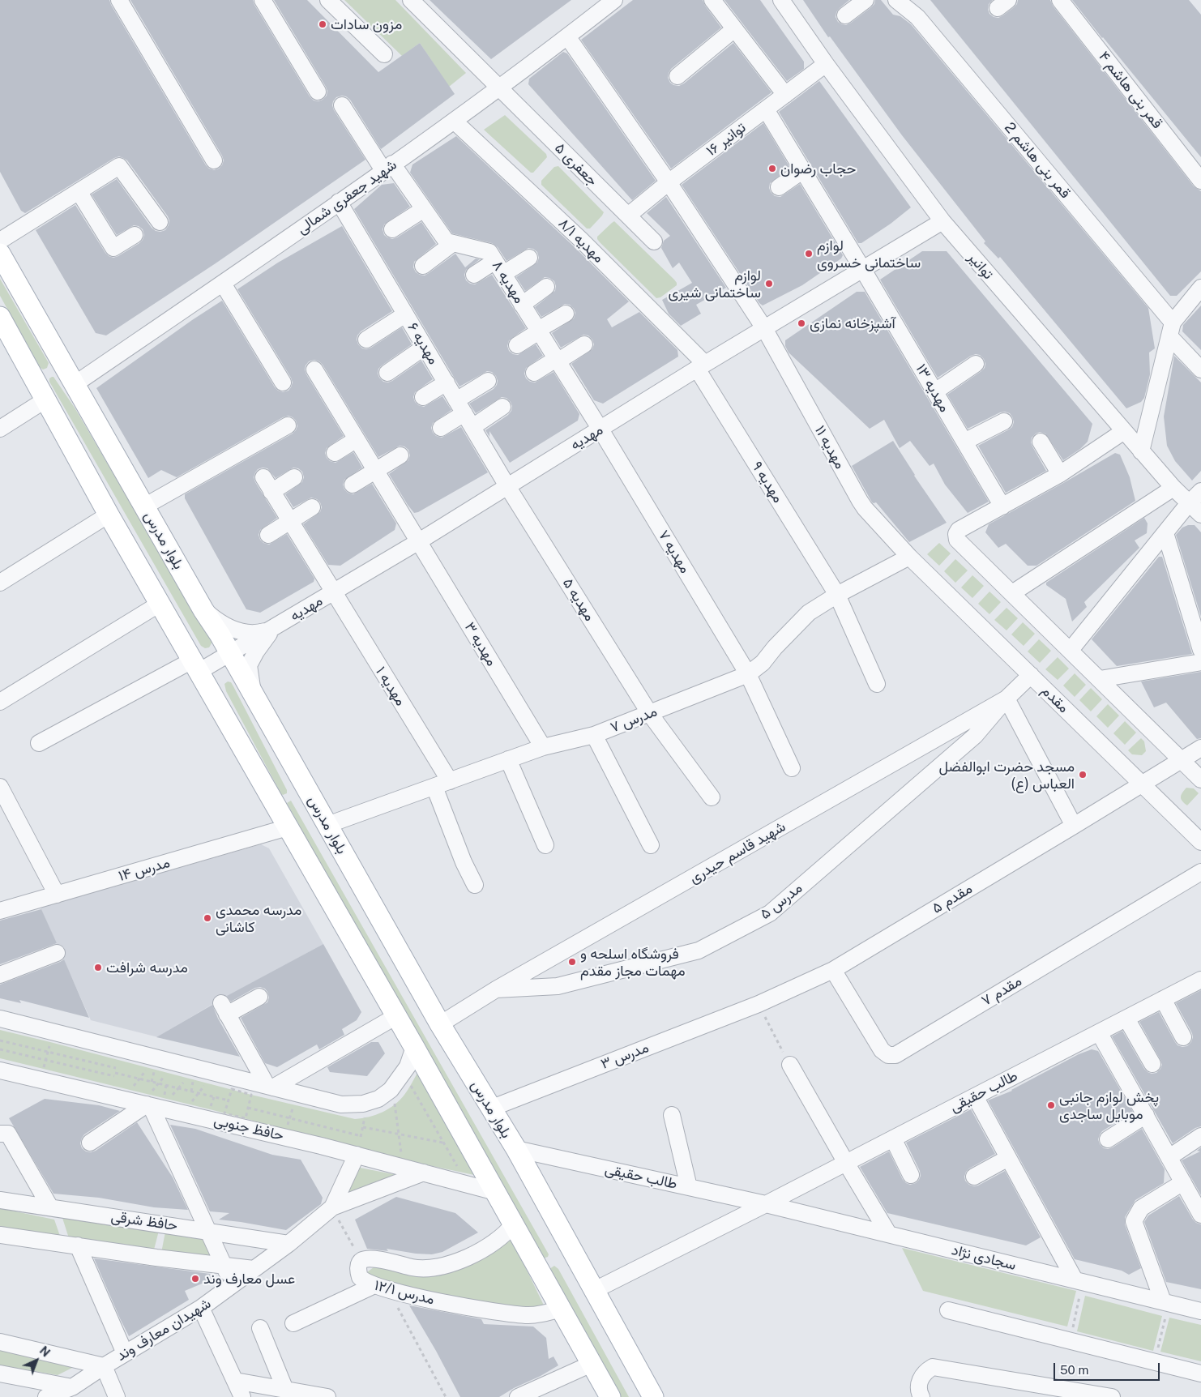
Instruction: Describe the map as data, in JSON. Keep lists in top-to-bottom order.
{
  "streets": {
    "main road": ["بلوار مدرس"],
    "street": [
      "قمر بنی هاشم ۴",
      "توانیر ۱۶",
      "قمر بنی هاشم 2",
      "جعفری ۵",
      "شهید جعفری شمالی",
      "مهدیه ۸/۱",
      "توانیر",
      "مهدیه ۸",
      "مهدیه ۶",
      "مهدیه ۱۳",
      "مهدیه",
      "مهدیه ۱۱",
      "مهدیه ۹",
      "مهدیه ۷",
      "مهدیه ۵",
      "مهدیه ۳",
      "مهدیه ۱",
      "مقدم",
      "مدرس ۷",
      "شهید قاسم حیدری",
      "مدرس ۱۴",
      "مقدم ۵",
      "مدرس ۵",
      "مقدم ۷",
      "مدرس ۳",
      "طالب حقیقی",
      "حافظ جنوبی",
      "حافظ شرقی",
      "سجادی نژاد",
      "مدرس ۱۲/۱",
      "شهیدان معارف وند"
    ]
  },
  "crossings": [
    ["توانیر ۱۶", "جعفری ۵"],
    ["توانیر ۱۶", "توانیر"],
    ["توانیر ۱۶", "مهدیه ۱۳"],
    ["توانیر ۱۶", "مهدیه ۱۱"],
    ["جعفری ۵", "شهید جعفری شمالی"],
    ["شهید جعفری شمالی", "مهدیه ۸/۱"],
    ["شهید جعفری شمالی", "مهدیه ۸"],
    ["شهید جعفری شمالی", "مهدیه ۶"],
    ["شهید جعفری شمالی", "مهدیه ۱۱"],
    ["شهید جعفری شمالی", "بلوار مدرس"],
    ["مهدیه ۸/۱", "مهدیه"],
    ["مهدیه ۸/۱", "مهدیه ۹"],
    ["توانیر", "مهدیه"],
    ["مهدیه ۸", "مهدیه"],
    ["مهدیه ۸", "مهدیه ۷"],
    ["مهدیه ۶", "مهدیه"],
    ["مهدیه ۶", "مهدیه ۵"],
    ["مهدیه ۱۳", "مهدیه"],
    ["مهدیه", "مهدیه ۱۱"],
    ["مهدیه", "مهدیه ۹"],
    ["مهدیه", "بلوار مدرس"],
    ["مهدیه", "مهدیه ۷"],
    ["مهدیه", "مهدیه ۵"],
    ["مهدیه", "مهدیه ۳"],
    ["مهدیه", "مهدیه ۱"],
    ["مهدیه ۱۱", "مقدم"],
    ["مهدیه ۱۱", "مدرس ۷"],
    ["مهدیه ۹", "مدرس ۷"],
    ["بلوار مدرس", "مدرس ۷"],
    ["بلوار مدرس", "شهید قاسم حیدری"],
    ["بلوار مدرس", "مدرس ۳"],
    ["بلوار مدرس", "طالب حقیقی"],
    ["مهدیه ۷", "مدرس ۷"],
    ["مهدیه ۵", "مدرس ۷"],
    ["مهدیه ۳", "مدرس ۷"],
    ["مهدیه ۱", "مدرس ۷"],
    ["مقدم", "مدرس ۷"],
    ["مقدم", "شهید قاسم حیدری"],
    ["مقدم", "مقدم ۵"],
    ["شهید قاسم حیدری", "مدرس ۵"],
    ["مقدم ۵", "مقدم ۷"],
    ["مقدم ۵", "مدرس ۳"],
    ["طالب حقیقی", "سجادی نژاد"],
    ["حافظ شرقی", "شهیدان معارف وند"]
  ],
  "places": [
    "مزون سادات",
    "حجاب رضوان",
    "لوازم ساختمانی خسروی",
    "لوازم ساختمانی شیری",
    "آشپزخانه نمازی",
    "مسجد حضرت ابوالفضل العباس (ع)",
    "مدرسه محمدی کاشانی",
    "فروشگاه اسلحه و مهمات مجاز مقدم",
    "مدرسه شرافت",
    "پخش لوازم جانبی موبایل ساجدی",
    "عسل معارف وند"
  ],
  "scale_bar": "50 m",
  "north": "top right"
}
